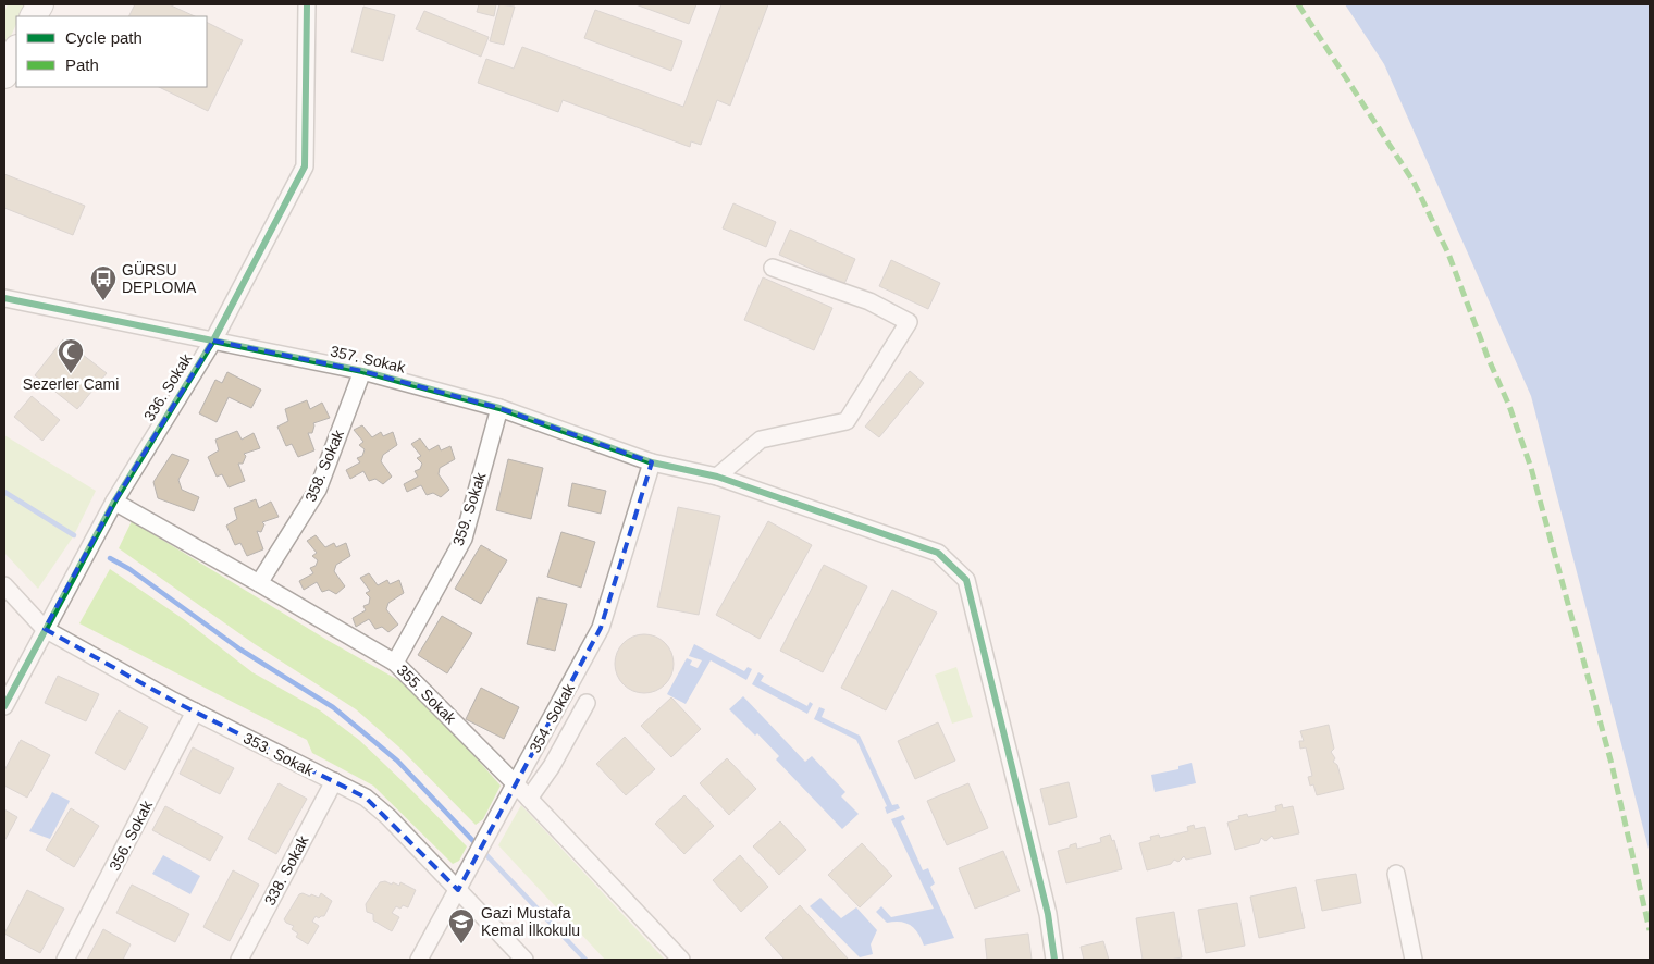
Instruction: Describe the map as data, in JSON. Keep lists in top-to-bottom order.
{
  "streets": {
    "street": [
      "357. Sokak",
      "336. Sokak",
      "358. Sokak",
      "359. Sokak",
      "355. Sokak",
      "354. Sokak",
      "353. Sokak",
      "356. Sokak",
      "338. Sokak"
    ]
  },
  "crossings": [
    ["357. Sokak", "336. Sokak"],
    ["357. Sokak", "358. Sokak"],
    ["357. Sokak", "359. Sokak"],
    ["357. Sokak", "354. Sokak"],
    ["336. Sokak", "355. Sokak"],
    ["336. Sokak", "353. Sokak"],
    ["358. Sokak", "355. Sokak"],
    ["359. Sokak", "355. Sokak"],
    ["355. Sokak", "354. Sokak"],
    ["354. Sokak", "353. Sokak"],
    ["353. Sokak", "356. Sokak"],
    ["353. Sokak", "338. Sokak"]
  ],
  "places": {
    "bus stop": ["GÜRSU DEPLOMA"],
    "mosque": ["Sezerler Cami"],
    "school or university": ["Gazi Mustafa Kemal İlkokulu"]
  },
  "legend": ["Cycle path", "Path"]
}
